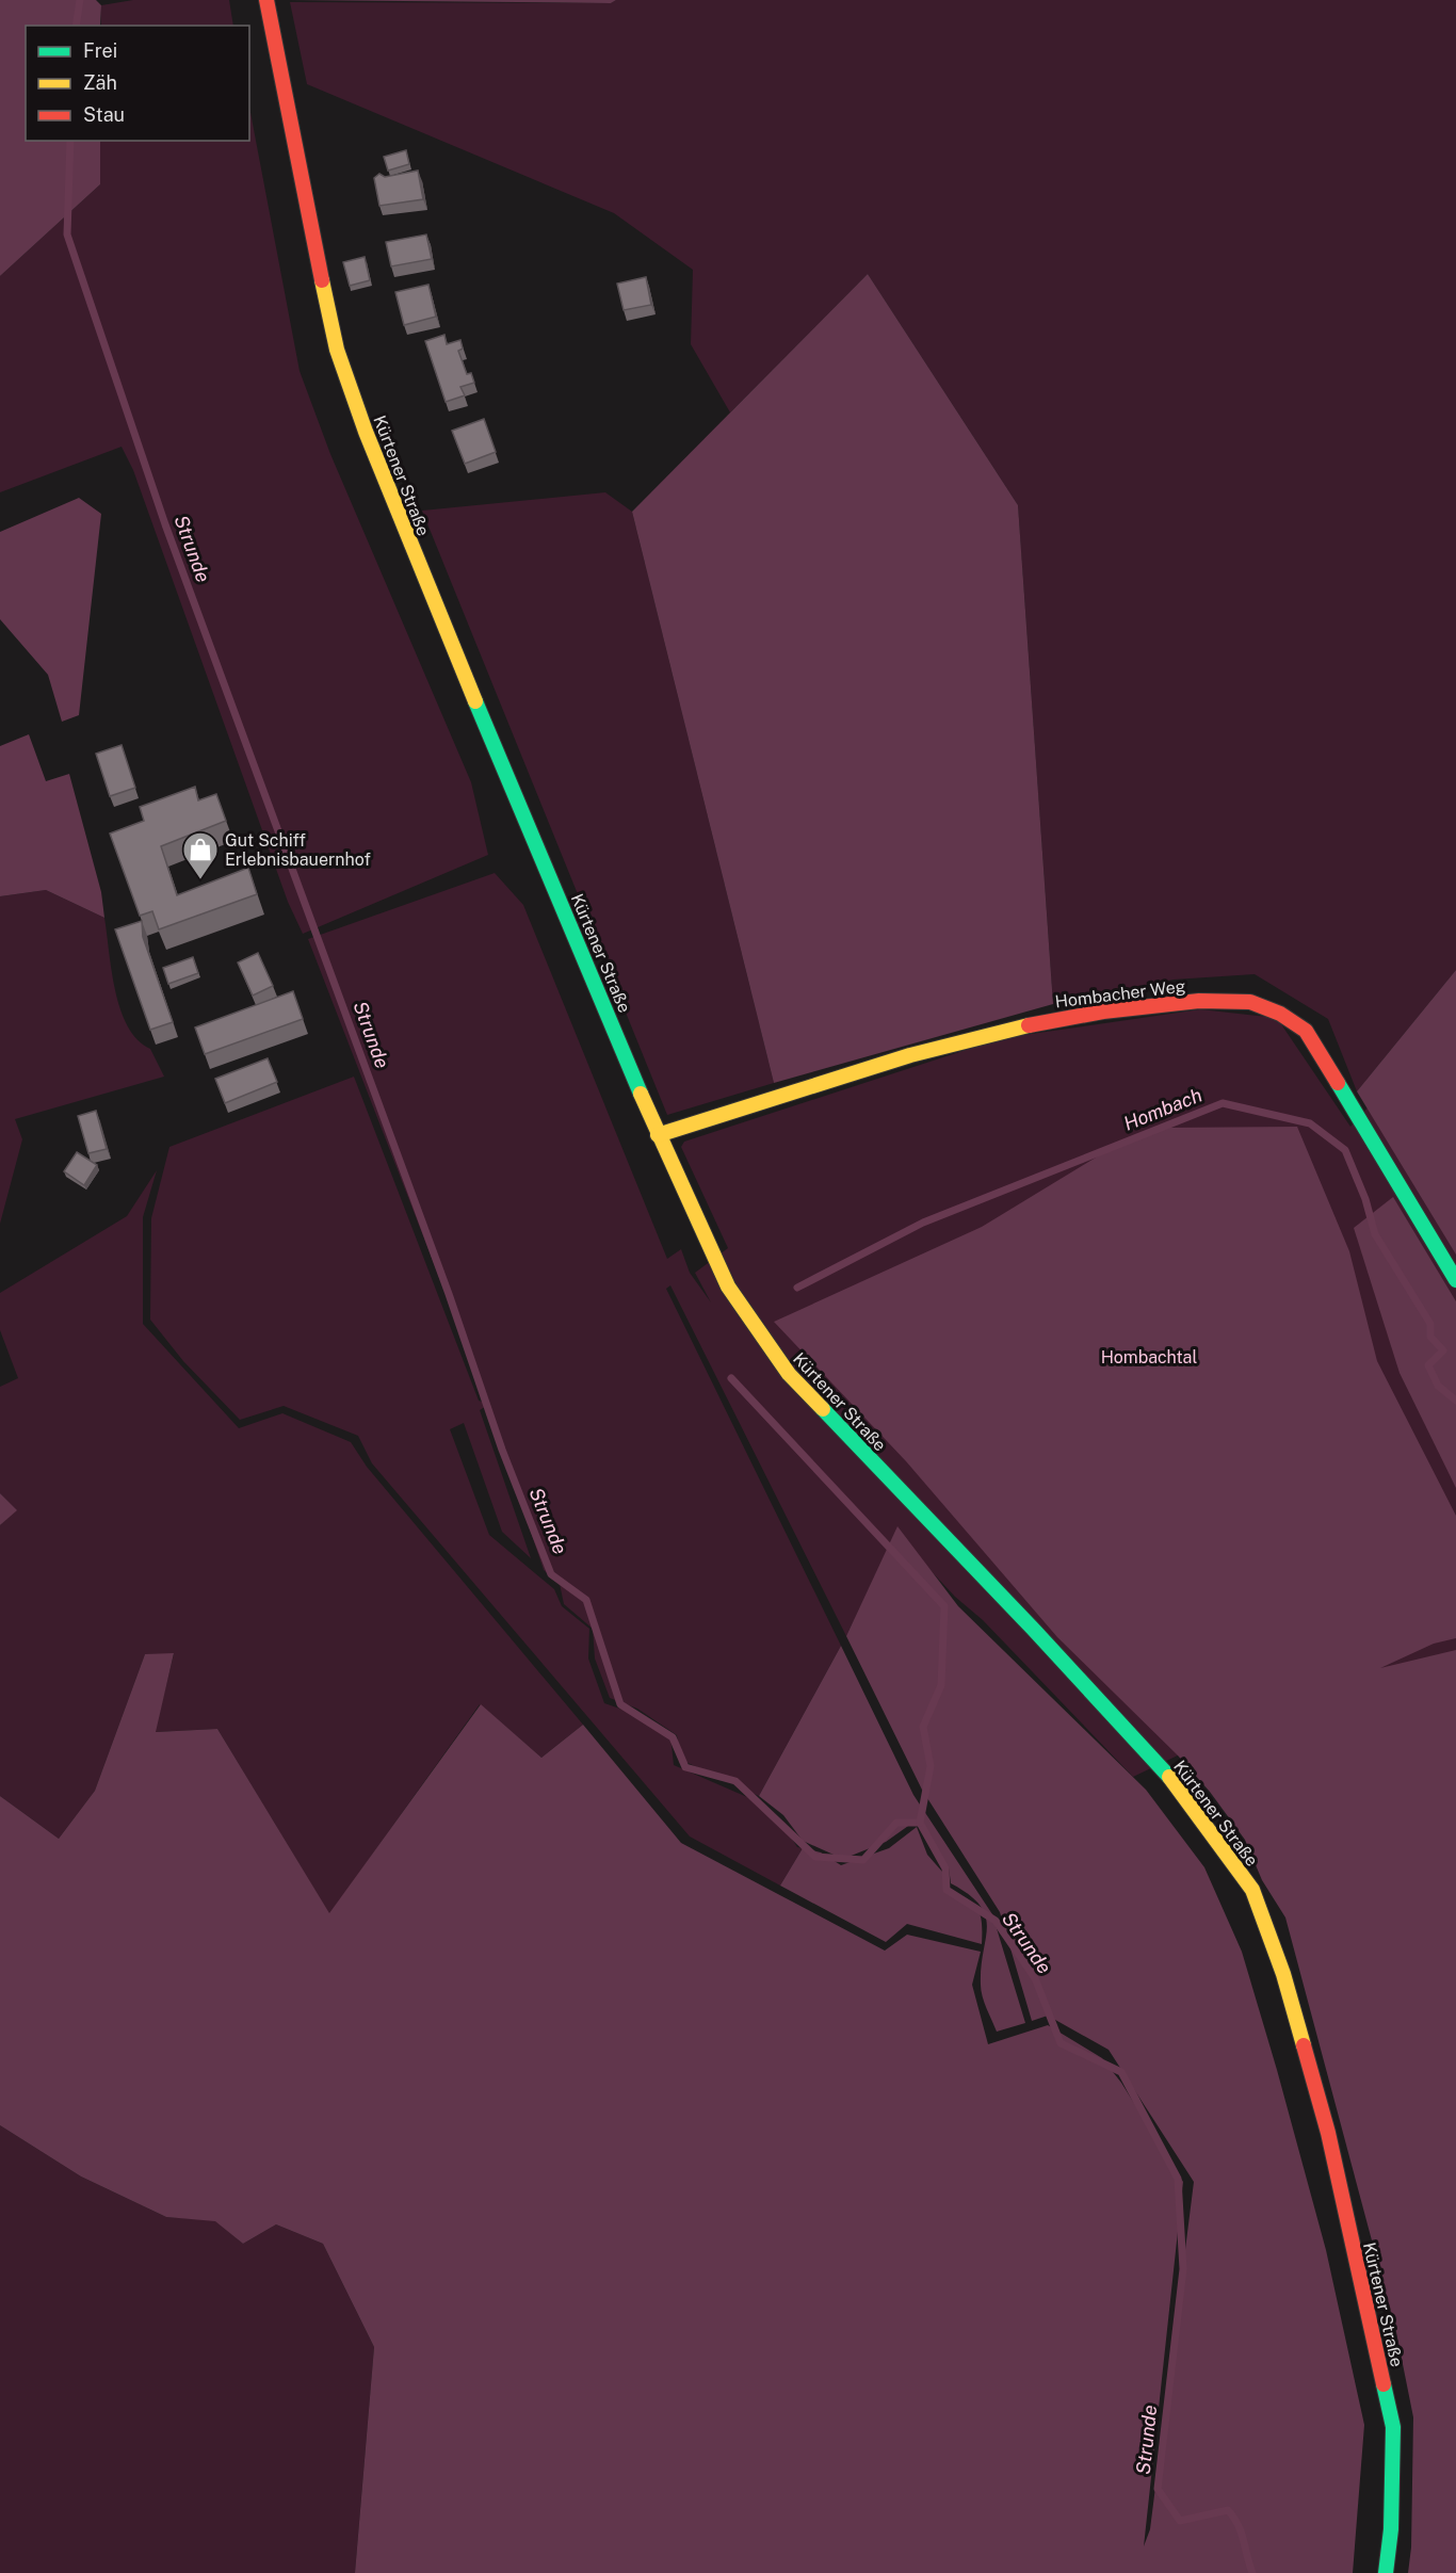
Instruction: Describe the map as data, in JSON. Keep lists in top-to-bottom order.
{
  "streets": {
    "main road": ["Kürtener Straße", "Hombacher Weg"]
  },
  "crossings": [
    ["Kürtener Straße", "Hombacher Weg"]
  ],
  "water": ["Strunde", "Hombach"],
  "parks": ["Hombachtal"],
  "places": {
    "shop": ["Gut Schiff Erlebnisbauernhof"]
  },
  "legend": ["Frei", "Zäh", "Stau"]
}
